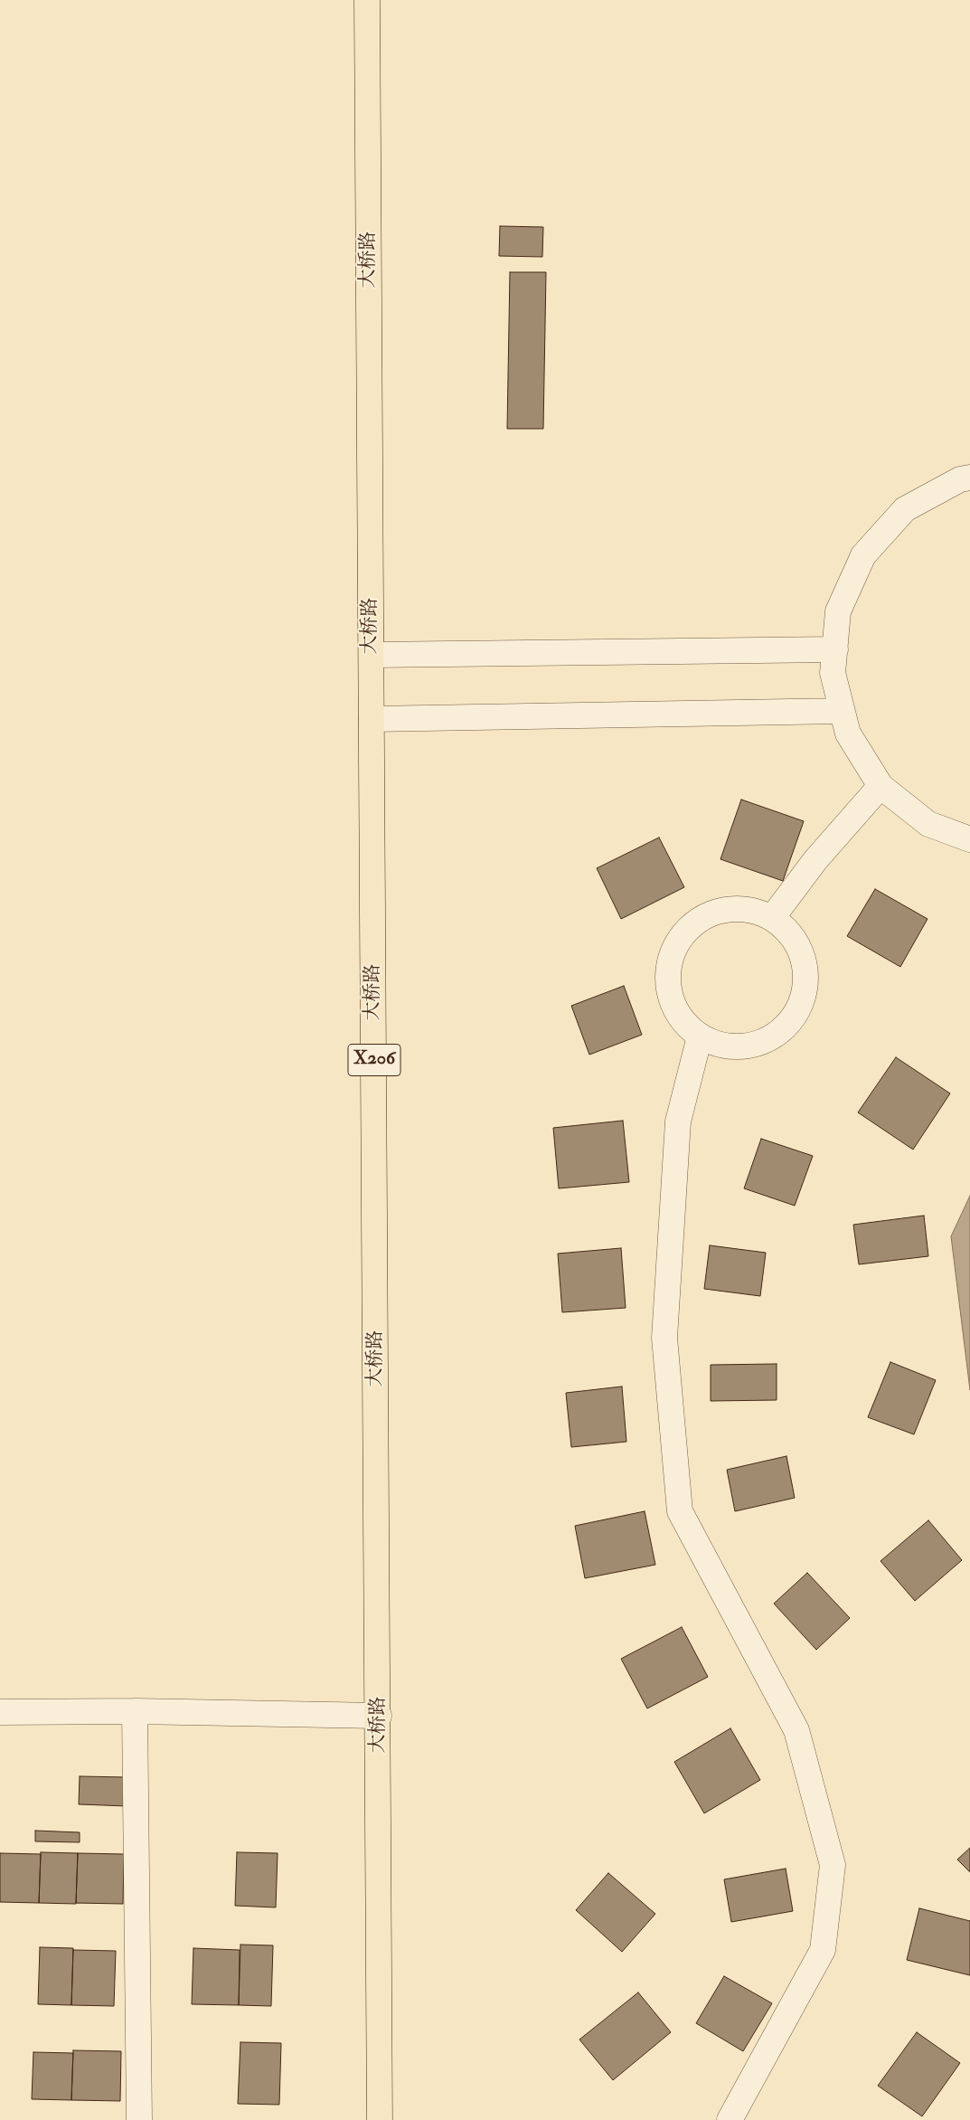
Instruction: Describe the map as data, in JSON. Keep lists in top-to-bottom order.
{
  "streets": {
    "main road": ["大桥路", "X206"]
  }
}
